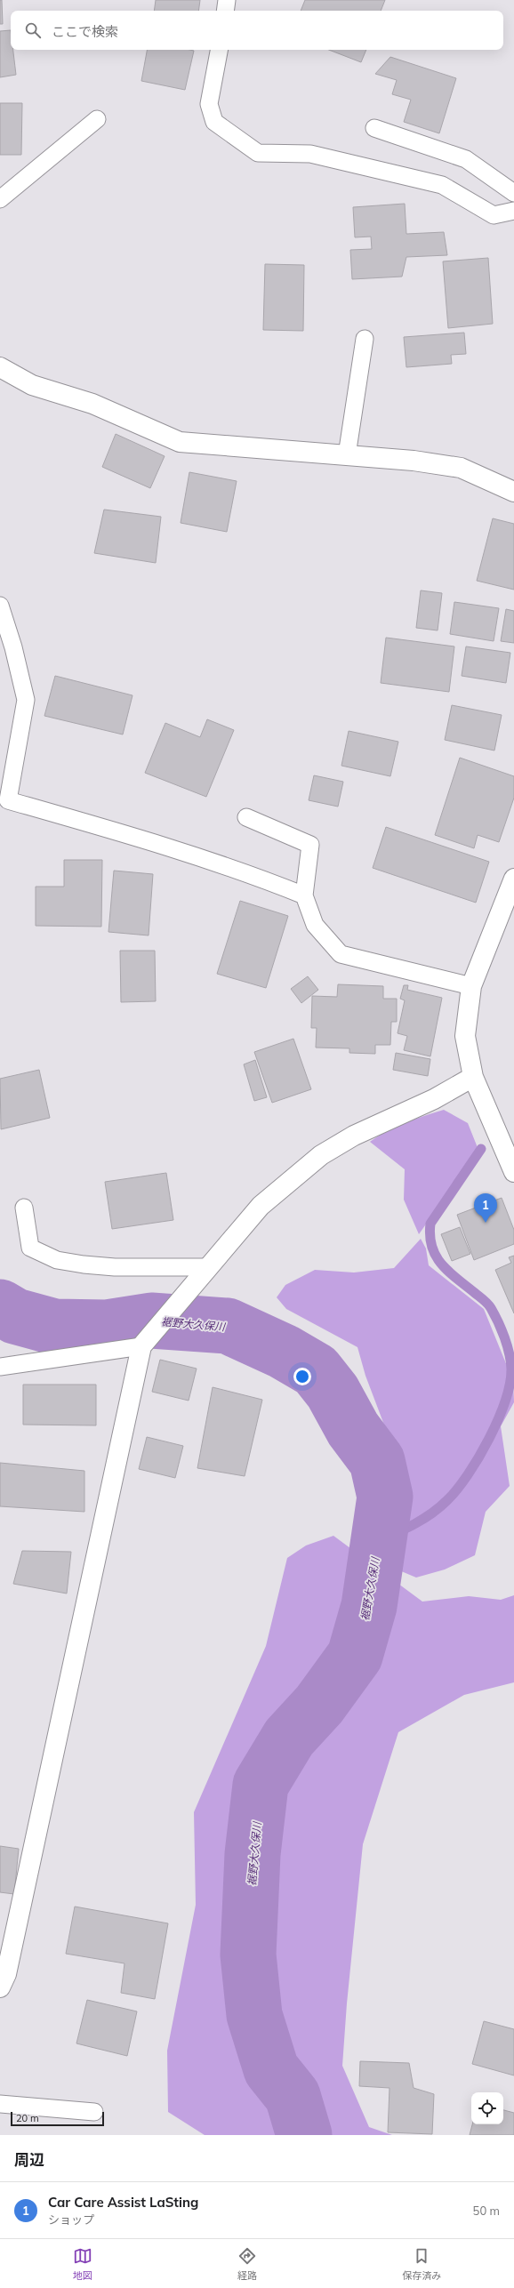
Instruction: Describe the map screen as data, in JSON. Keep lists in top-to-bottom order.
{
  "water": ["裾野大久保川"],
  "scale_bar": "20 m",
  "page": {
    "search": "ここで検索",
    "pins": "1",
    "scale": "20 m",
    "heading": "周辺",
    "list": [
      {
        "mark": "1",
        "name": "Car Care Assist LaSting",
        "note": "ショップ",
        "value": "50 m"
      }
    ],
    "nav": ["地図", "経路", "保存済み"]
  }
}
